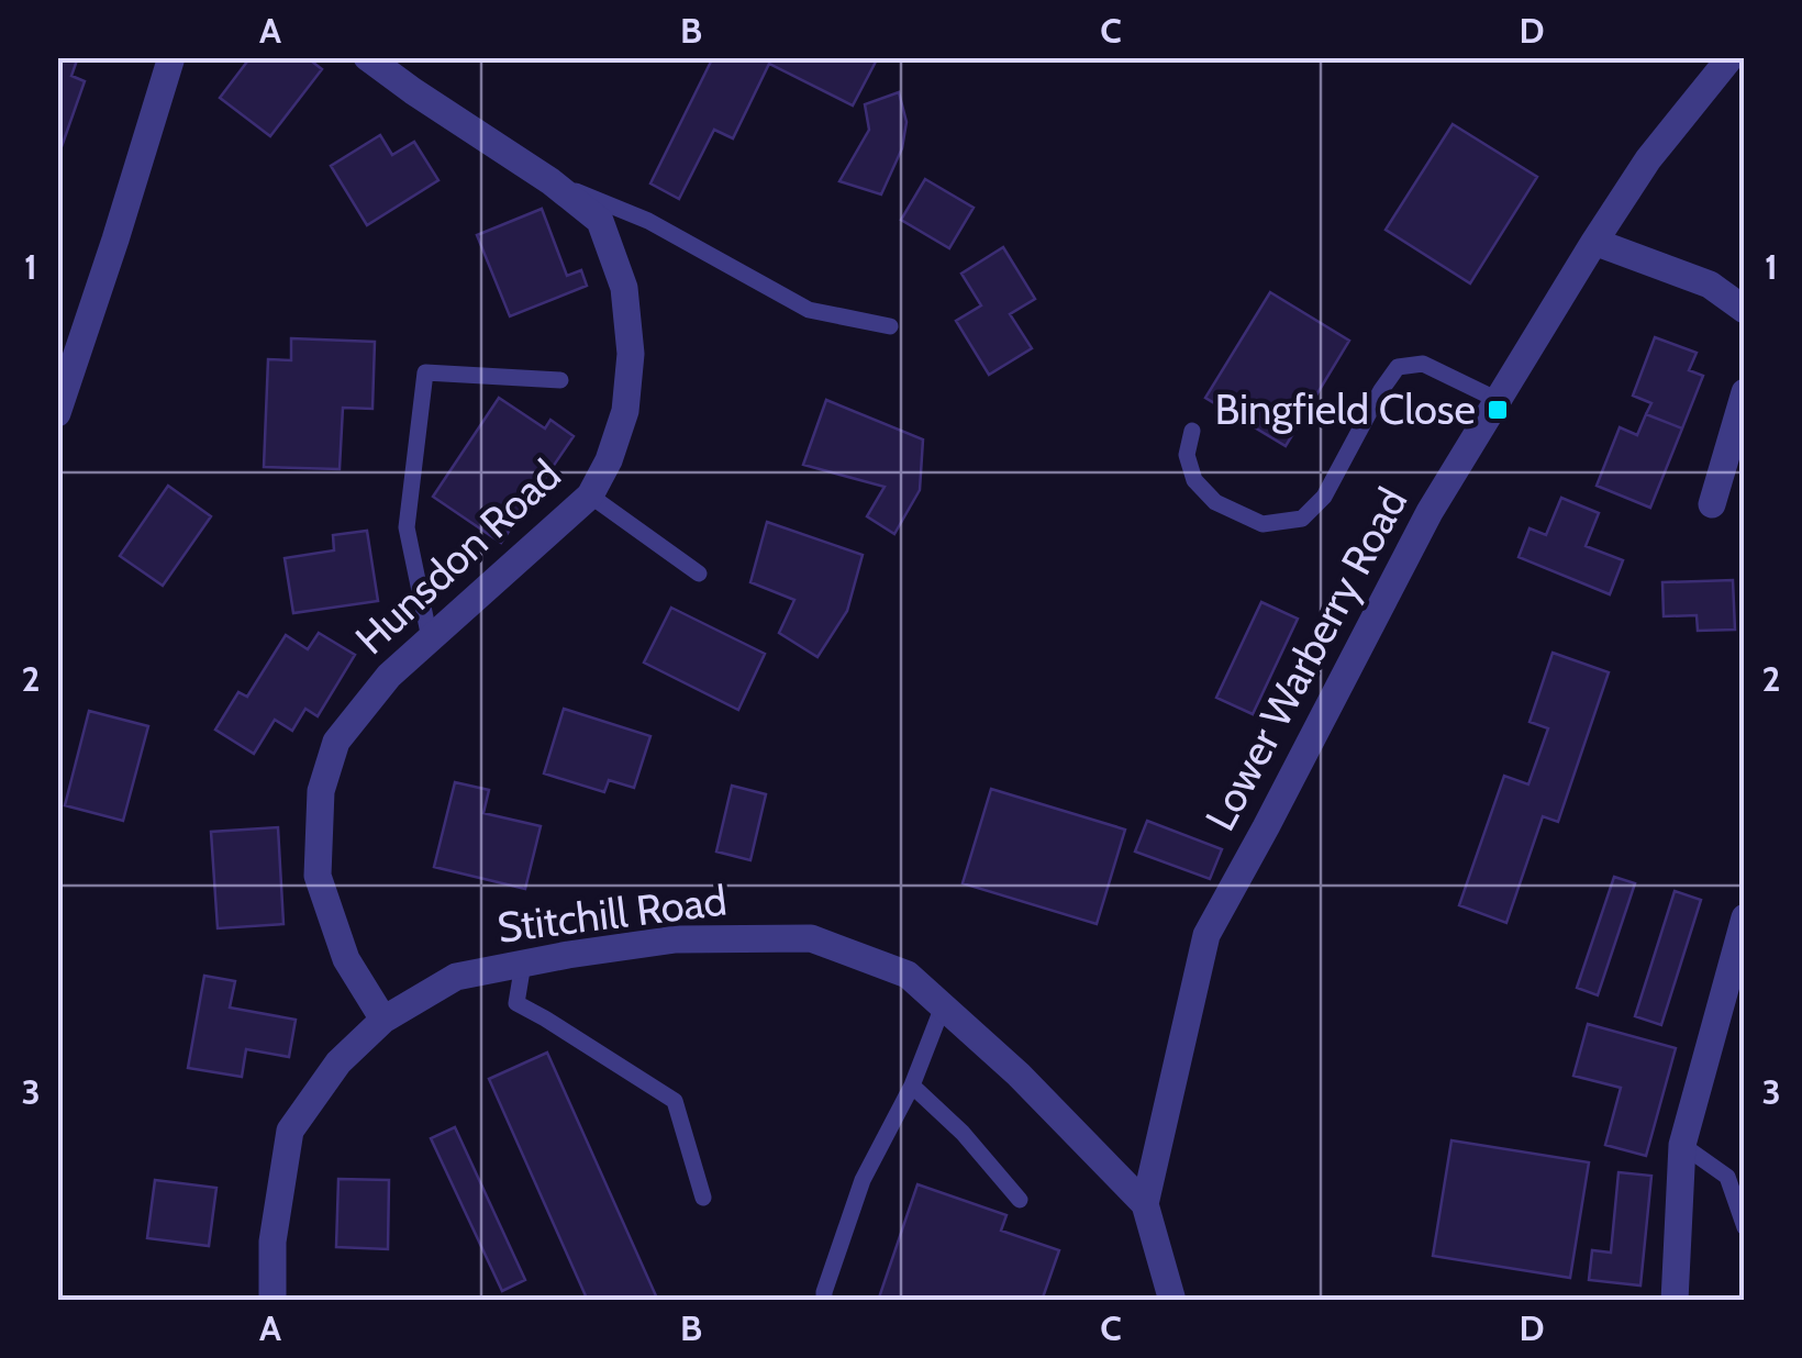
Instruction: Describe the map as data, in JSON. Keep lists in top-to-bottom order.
{
  "streets": {
    "street": ["Hunsdon Road", "Lower Warberry Road", "Stitchill Road"]
  },
  "crossings": [
    ["Hunsdon Road", "Stitchill Road"],
    ["Lower Warberry Road", "Stitchill Road"]
  ],
  "places": {
    "transit": ["Bingfield Close"]
  },
  "grid": {
    "columns": [
      "A",
      "B",
      "C",
      "D"
    ],
    "rows": ["1", "2", "3"]
  }
}
